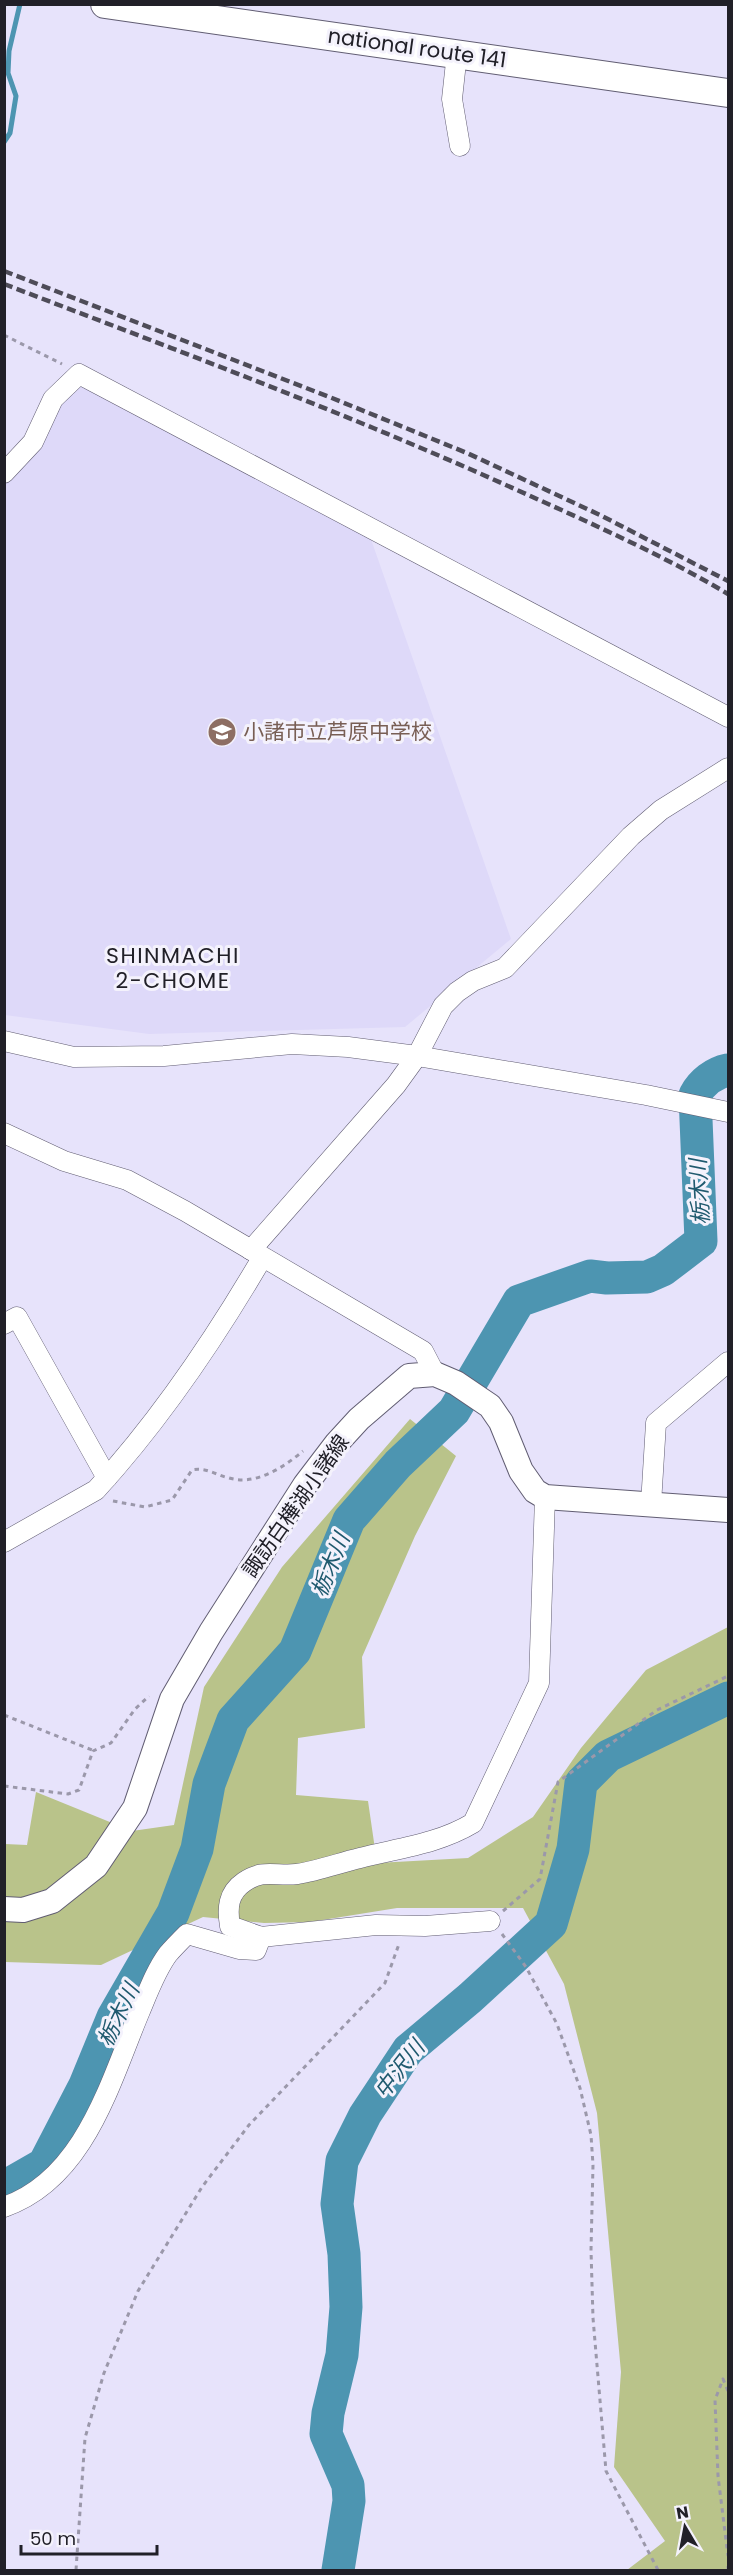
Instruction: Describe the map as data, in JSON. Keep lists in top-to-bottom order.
{
  "streets": {
    "highway": ["national route 141"],
    "main road": ["諏訪白樺湖小諸線"]
  },
  "districts": ["SHINMACHI 2-CHOME"],
  "water": ["栃木川", "中沢川"],
  "places": {
    "school or university": ["小諸市立芦原中学校"]
  },
  "scale_bar": "50 m",
  "north": "top"
}
